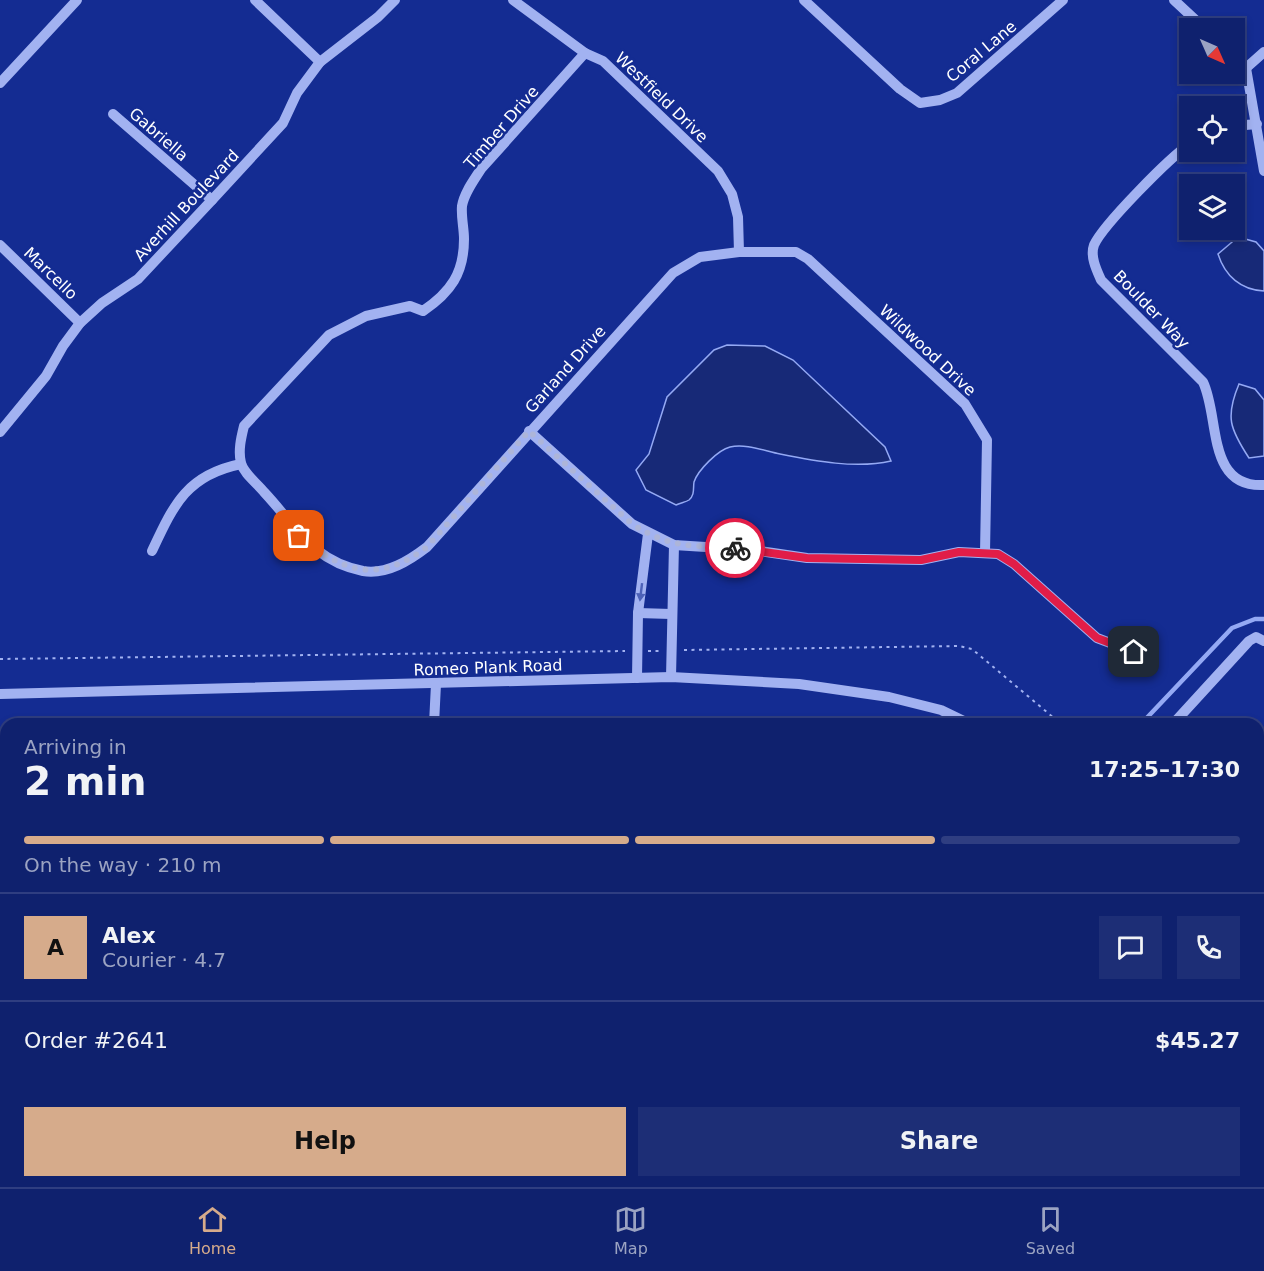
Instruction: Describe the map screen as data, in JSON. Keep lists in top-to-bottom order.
{
  "streets": {
    "street": [
      "Coral Lane",
      "Westfield Drive",
      "Timber Drive",
      "Gabriella",
      "Averhill Boulevard",
      "Marcello",
      "Boulder Way",
      "Wildwood Drive",
      "Garland Drive",
      "Romeo Plank Road"
    ]
  },
  "crossings": [
    ["Westfield Drive", "Timber Drive"],
    ["Westfield Drive", "Wildwood Drive"],
    ["Westfield Drive", "Garland Drive"],
    ["Timber Drive", "Garland Drive"],
    ["Gabriella", "Averhill Boulevard"],
    ["Averhill Boulevard", "Marcello"],
    ["Wildwood Drive", "Garland Drive"]
  ],
  "north": "bottom right",
  "page": {
    "heading": ["2 min", "Arriving in", "17:25–17:30"],
    "panel": [
      "Alex",
      "Courier · 4.7",
      "Order #2641",
      "$45.27"
    ],
    "bar": "On the way · 210 m",
    "round": "A",
    "buttons": ["Help", "Share"],
    "tabs": ["Home", "Map", "Saved"]
  }
}
